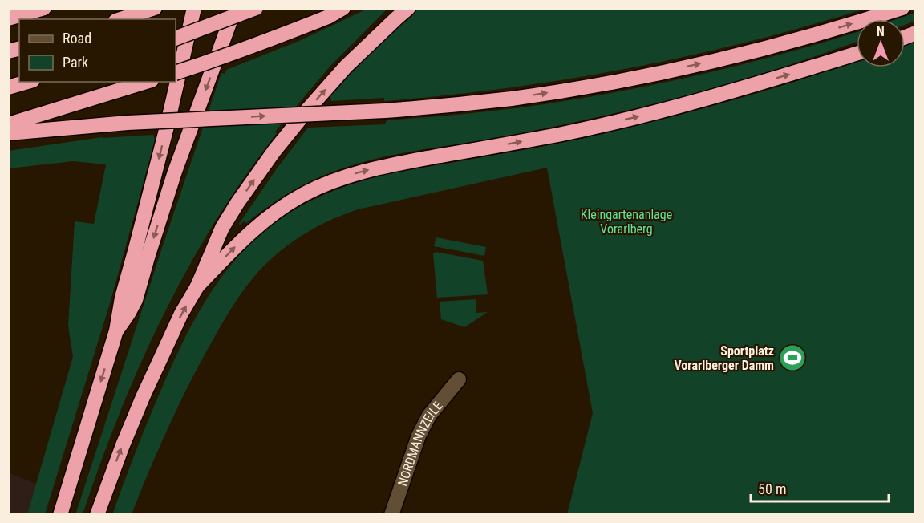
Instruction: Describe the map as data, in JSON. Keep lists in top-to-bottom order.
{
  "streets": {
    "street": ["NORDMANNZEILE"]
  },
  "parks": ["Kleingartenanlage Vorarlberg"],
  "places": {
    "sports": ["Sportplatz Vorarlberger Damm"]
  },
  "legend": ["Road", "Park"],
  "scale_bar": "50 m",
  "north": "top"
}
